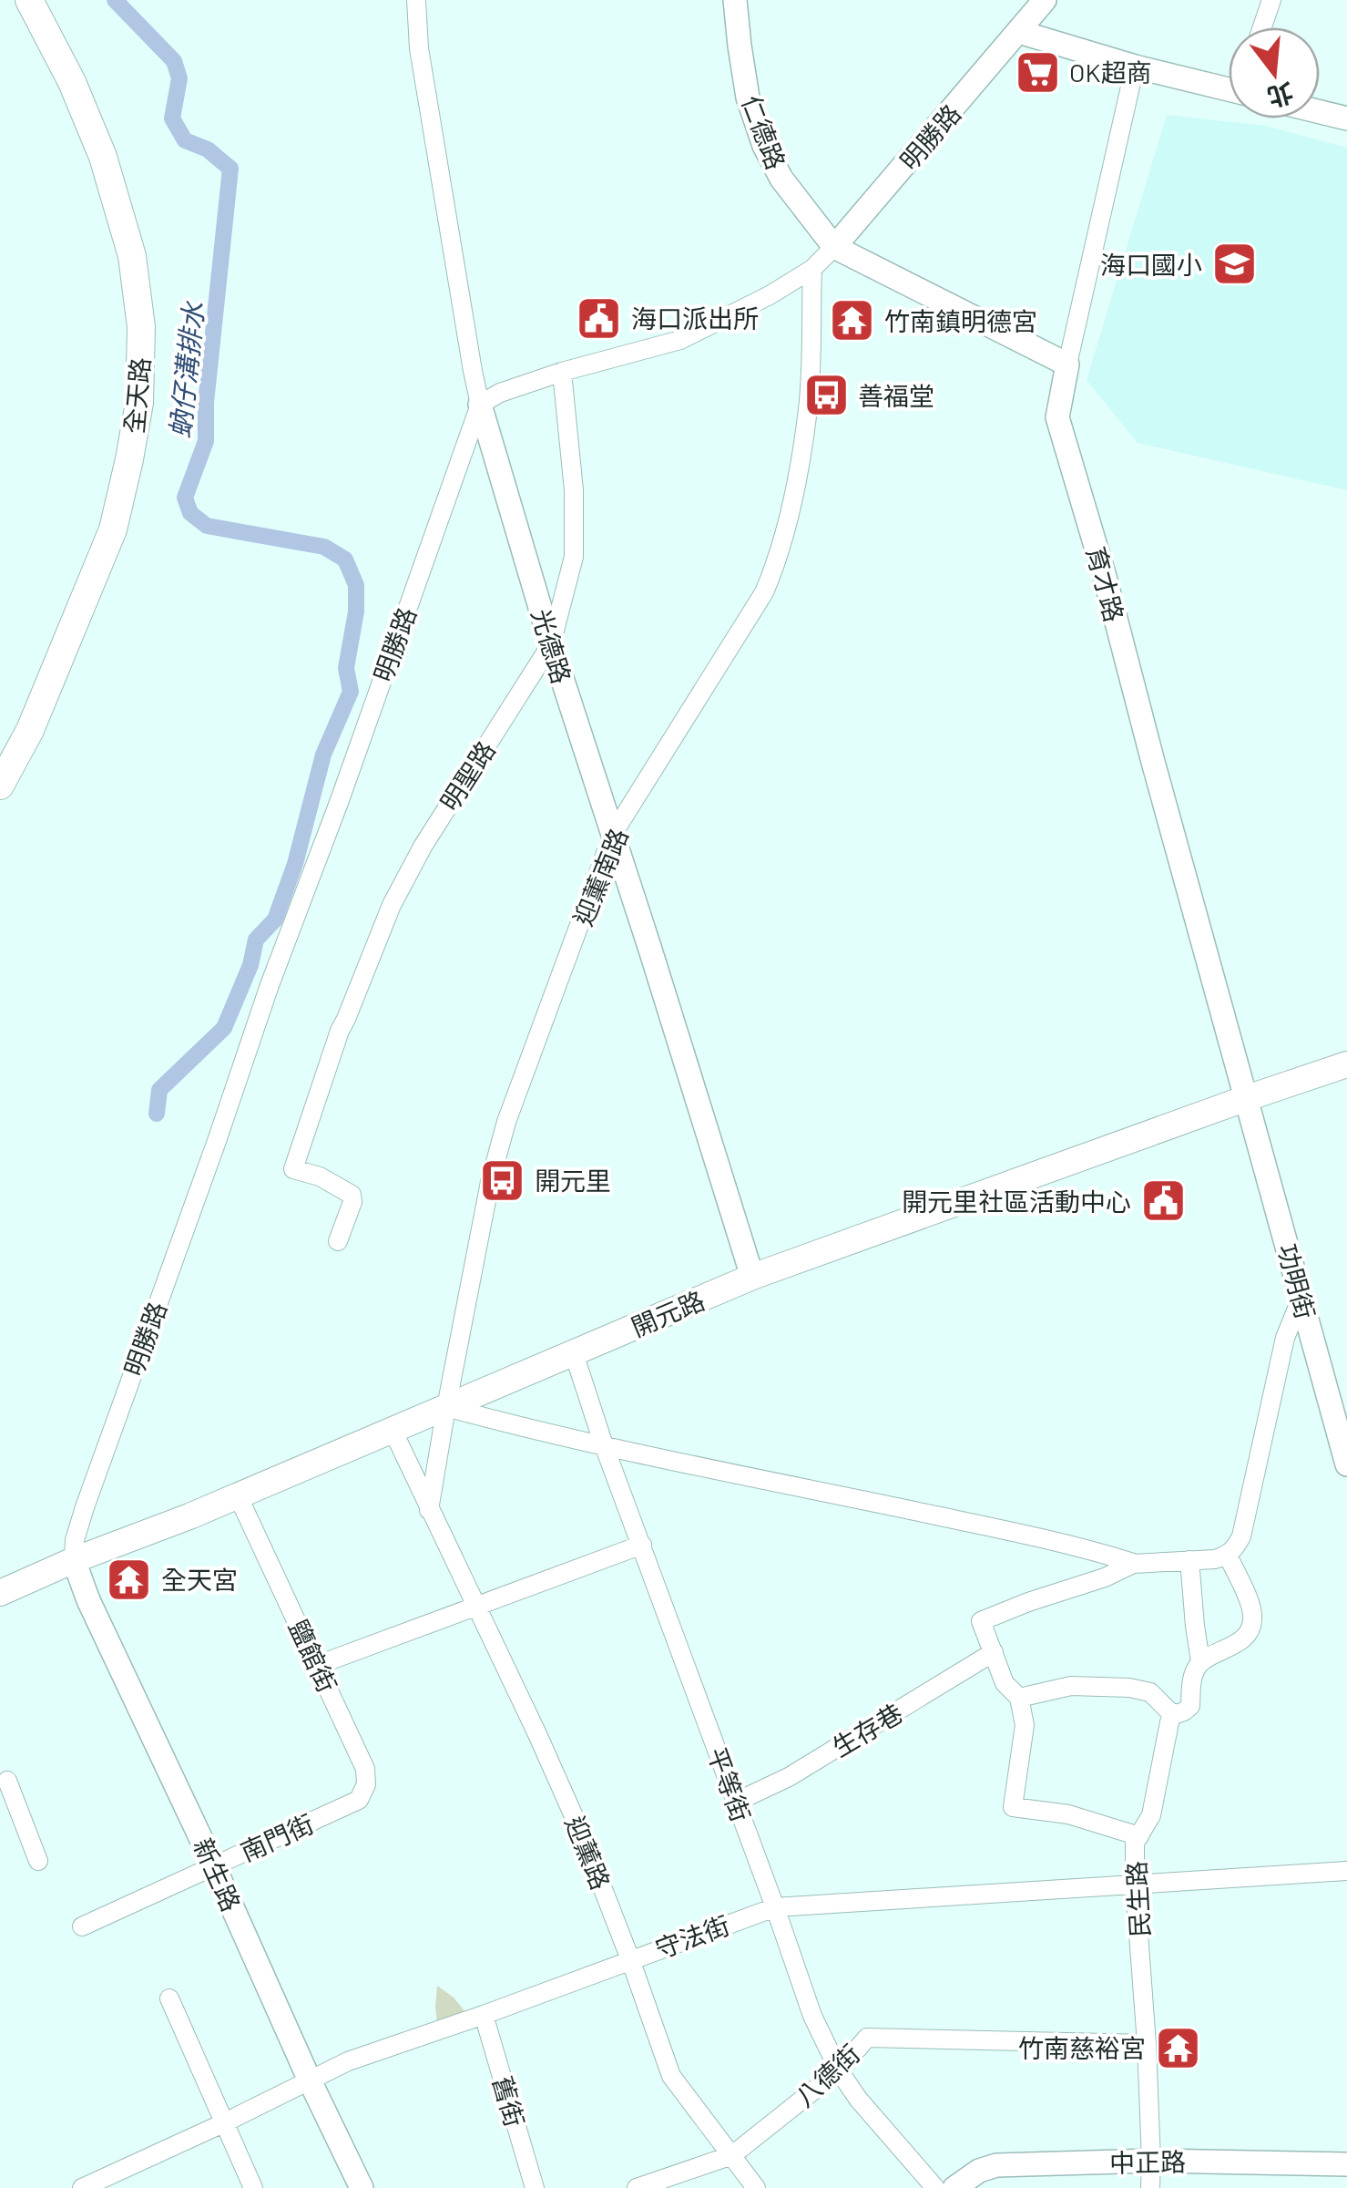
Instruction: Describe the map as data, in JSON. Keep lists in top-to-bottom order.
{
  "streets": {
    "main road": ["全天路", "開元路"],
    "street": [
      "仁德路",
      "明勝路",
      "育才路",
      "光德路",
      "明聖路",
      "迎薰南路",
      "功明街",
      "鹽館街",
      "生存巷",
      "平等街",
      "南門街",
      "迎薰路",
      "新生路",
      "民生路",
      "守法街",
      "八德街",
      "舊街",
      "中正路"
    ]
  },
  "crossings": [
    ["仁德路", "明勝路"],
    ["明勝路", "光德路"],
    ["明勝路", "明聖路"],
    ["明勝路", "迎薰南路"],
    ["明勝路", "開元路"],
    ["明勝路", "新生路"],
    ["育才路", "功明街"],
    ["育才路", "開元路"],
    ["光德路", "明聖路"],
    ["光德路", "迎薰南路"],
    ["光德路", "開元路"],
    ["迎薰南路", "開元路"],
    ["迎薰南路", "迎薰路"],
    ["功明街", "開元路"],
    ["開元路", "鹽館街"],
    ["開元路", "平等街"],
    ["開元路", "迎薰路"],
    ["開元路", "新生路"],
    ["鹽館街", "南門街"],
    ["生存巷", "平等街"],
    ["平等街", "守法街"],
    ["平等街", "八德街"],
    ["南門街", "新生路"],
    ["迎薰路", "守法街"],
    ["迎薰路", "八德街"],
    ["新生路", "守法街"],
    ["民生路", "守法街"],
    ["民生路", "八德街"],
    ["民生路", "中正路"],
    ["守法街", "舊街"]
  ],
  "water": ["蚋仔溝排水"],
  "places": {
    "supermarket": ["OK超商"],
    "school or university": ["海口國小"],
    "public building": ["海口派出所", "開元里社區活動中心"],
    "temple": ["竹南鎮明德宮", "全天宮", "竹南慈裕宮"],
    "bus stop": ["善福堂", "開元里"]
  },
  "north": "bottom"
}
